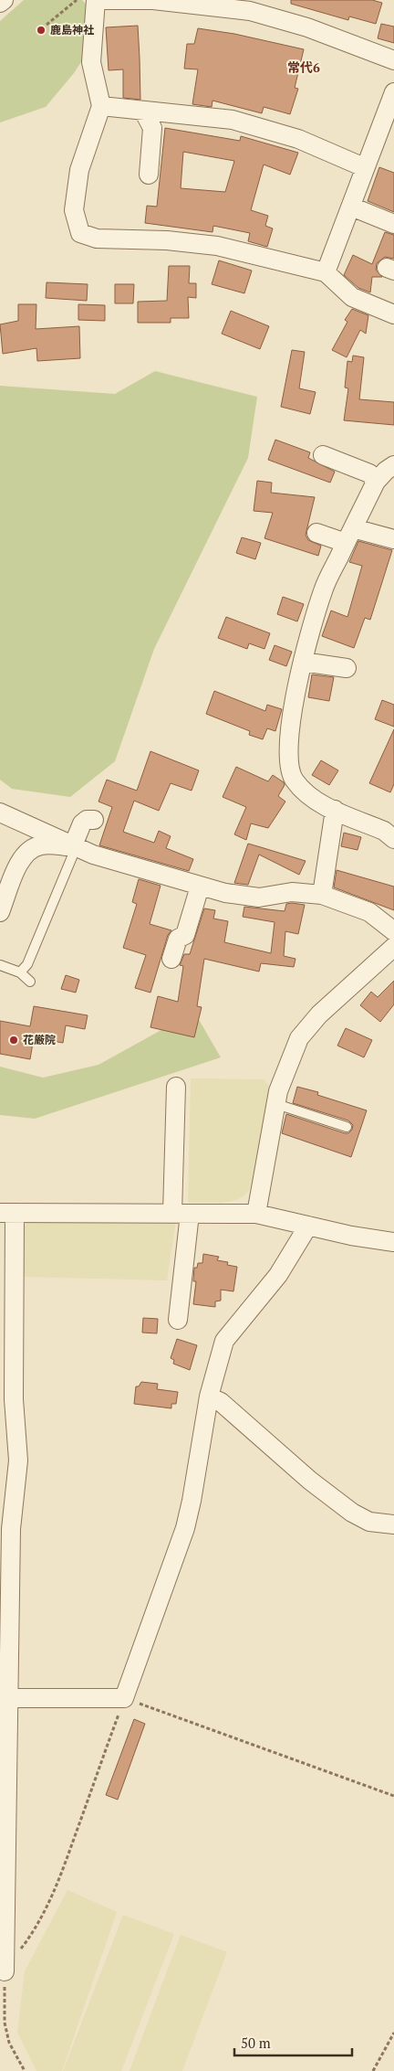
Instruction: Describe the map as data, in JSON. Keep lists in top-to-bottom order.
{
  "districts": ["常代6"],
  "places": ["鹿島神社", "花厳院"],
  "scale_bar": "50 m"
}
